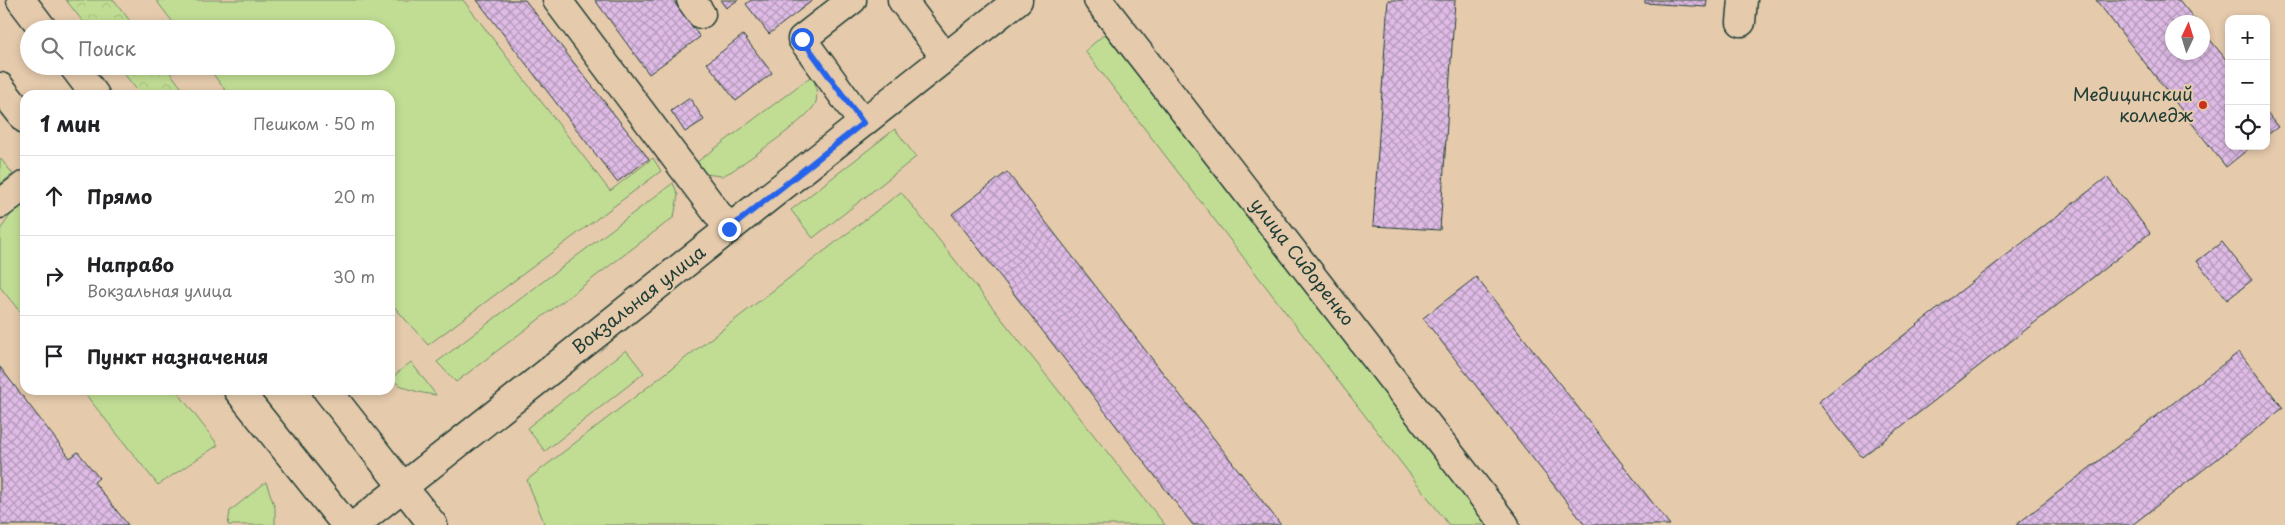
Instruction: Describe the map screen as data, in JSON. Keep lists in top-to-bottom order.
{
  "streets": {
    "street": ["улица Сидоренко", "Вокзальная улица"]
  },
  "places": ["Медицинский колледж"],
  "north": "top",
  "page": {
    "map_buttons": ["+", "−"],
    "search": "Поиск",
    "heading": ["1 мин", "Пешком · 50 m"],
    "list": [
      ["Прямо", "20 m"],
      ["Направо", "Вокзальная улица", "30 m"],
      "Пункт назначения"
    ]
  }
}
